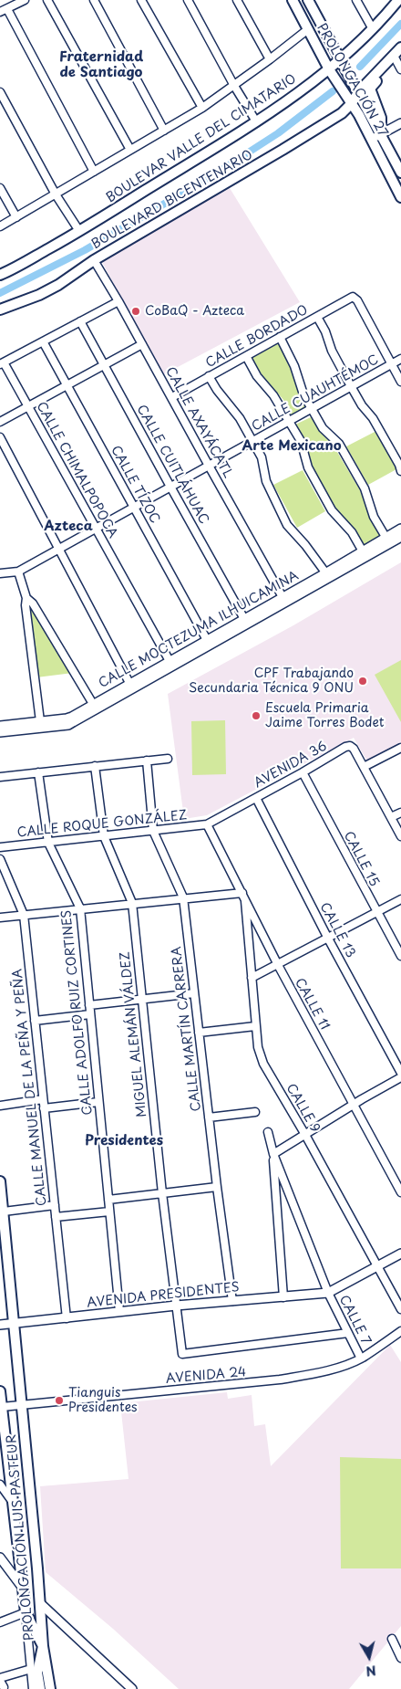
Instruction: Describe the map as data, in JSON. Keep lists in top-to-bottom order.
{
  "streets": {
    "main road": [
      "PROLONGACIÓN 27",
      "BOULEVAR VALLE DEL CIMATARIO",
      "BOULEVARD BICENTENARIO",
      "PROLONGACIÓN LUIS PASTEUR"
    ],
    "street": [
      "CALLE BORDADO",
      "CALLE CUAUHTÉMOC",
      "CALLE AXAYÁCATL",
      "CALLE CUITLÁHUAC",
      "CALLE CHIMALPOPOCA",
      "CALLE TÍZOC",
      "CALLE MOCTEZUMA ILHUICAMINA",
      "AVENIDA 36",
      "CALLE ROQUE GONZÁLEZ",
      "CALLE 15",
      "CALLE 13",
      "CALLE 11",
      "CALLE ADOLFO RUIZ CORTINES",
      "CALLE MARTÍN CARRERA",
      "MIGUEL ALEMÁN VÁLDEZ",
      "CALLE MANUEL DE LA PEÑA Y PEÑA",
      "CALLE 9",
      "AVENIDA PRESIDENTES",
      "CALLE 7",
      "AVENIDA 24"
    ]
  },
  "crossings": [
    ["PROLONGACIÓN 27", "BOULEVAR VALLE DEL CIMATARIO"],
    ["PROLONGACIÓN 27", "BOULEVARD BICENTENARIO"],
    ["BOULEVARD BICENTENARIO", "CALLE AXAYÁCATL"],
    ["CALLE BORDADO", "CALLE CUAUHTÉMOC"],
    ["CALLE BORDADO", "CALLE AXAYÁCATL"],
    ["CALLE CUAUHTÉMOC", "CALLE AXAYÁCATL"],
    ["CALLE CUAUHTÉMOC", "CALLE CUITLÁHUAC"],
    ["CALLE CUAUHTÉMOC", "CALLE CHIMALPOPOCA"],
    ["CALLE CUAUHTÉMOC", "CALLE TÍZOC"],
    ["CALLE AXAYÁCATL", "CALLE MOCTEZUMA ILHUICAMINA"],
    ["CALLE CUITLÁHUAC", "CALLE MOCTEZUMA ILHUICAMINA"],
    ["CALLE CHIMALPOPOCA", "CALLE MOCTEZUMA ILHUICAMINA"],
    ["CALLE TÍZOC", "CALLE MOCTEZUMA ILHUICAMINA"],
    ["AVENIDA 36", "CALLE ROQUE GONZÁLEZ"],
    ["AVENIDA 36", "CALLE 15"],
    ["AVENIDA 36", "CALLE 13"],
    ["AVENIDA 36", "CALLE 11"],
    ["CALLE ROQUE GONZÁLEZ", "CALLE 11"],
    ["CALLE ROQUE GONZÁLEZ", "CALLE ADOLFO RUIZ CORTINES"],
    ["CALLE ROQUE GONZÁLEZ", "CALLE MARTÍN CARRERA"],
    ["CALLE ROQUE GONZÁLEZ", "MIGUEL ALEMÁN VÁLDEZ"],
    ["CALLE 11", "CALLE 9"],
    ["CALLE ADOLFO RUIZ CORTINES", "AVENIDA PRESIDENTES"],
    ["CALLE MARTÍN CARRERA", "AVENIDA PRESIDENTES"],
    ["MIGUEL ALEMÁN VÁLDEZ", "AVENIDA PRESIDENTES"],
    ["MIGUEL ALEMÁN VÁLDEZ", "CALLE 7"],
    ["CALLE MANUEL DE LA PEÑA Y PEÑA", "AVENIDA PRESIDENTES"],
    ["AVENIDA PRESIDENTES", "CALLE 7"],
    ["AVENIDA PRESIDENTES", "PROLONGACIÓN LUIS PASTEUR"],
    ["CALLE 7", "AVENIDA 24"],
    ["AVENIDA 24", "PROLONGACIÓN LUIS PASTEUR"]
  ],
  "districts": [
    "Fraternidad de Santiago",
    "Arte Mexicano",
    "Azteca",
    "Presidentes"
  ],
  "places": [
    "CoBaQ - Azteca",
    "CPF Trabajando Secundaria Técnica 9 ONU",
    "Escuela Primaria Jaime Torres Bodet",
    "Tianguis Presidentes"
  ],
  "north": "bottom"
}
